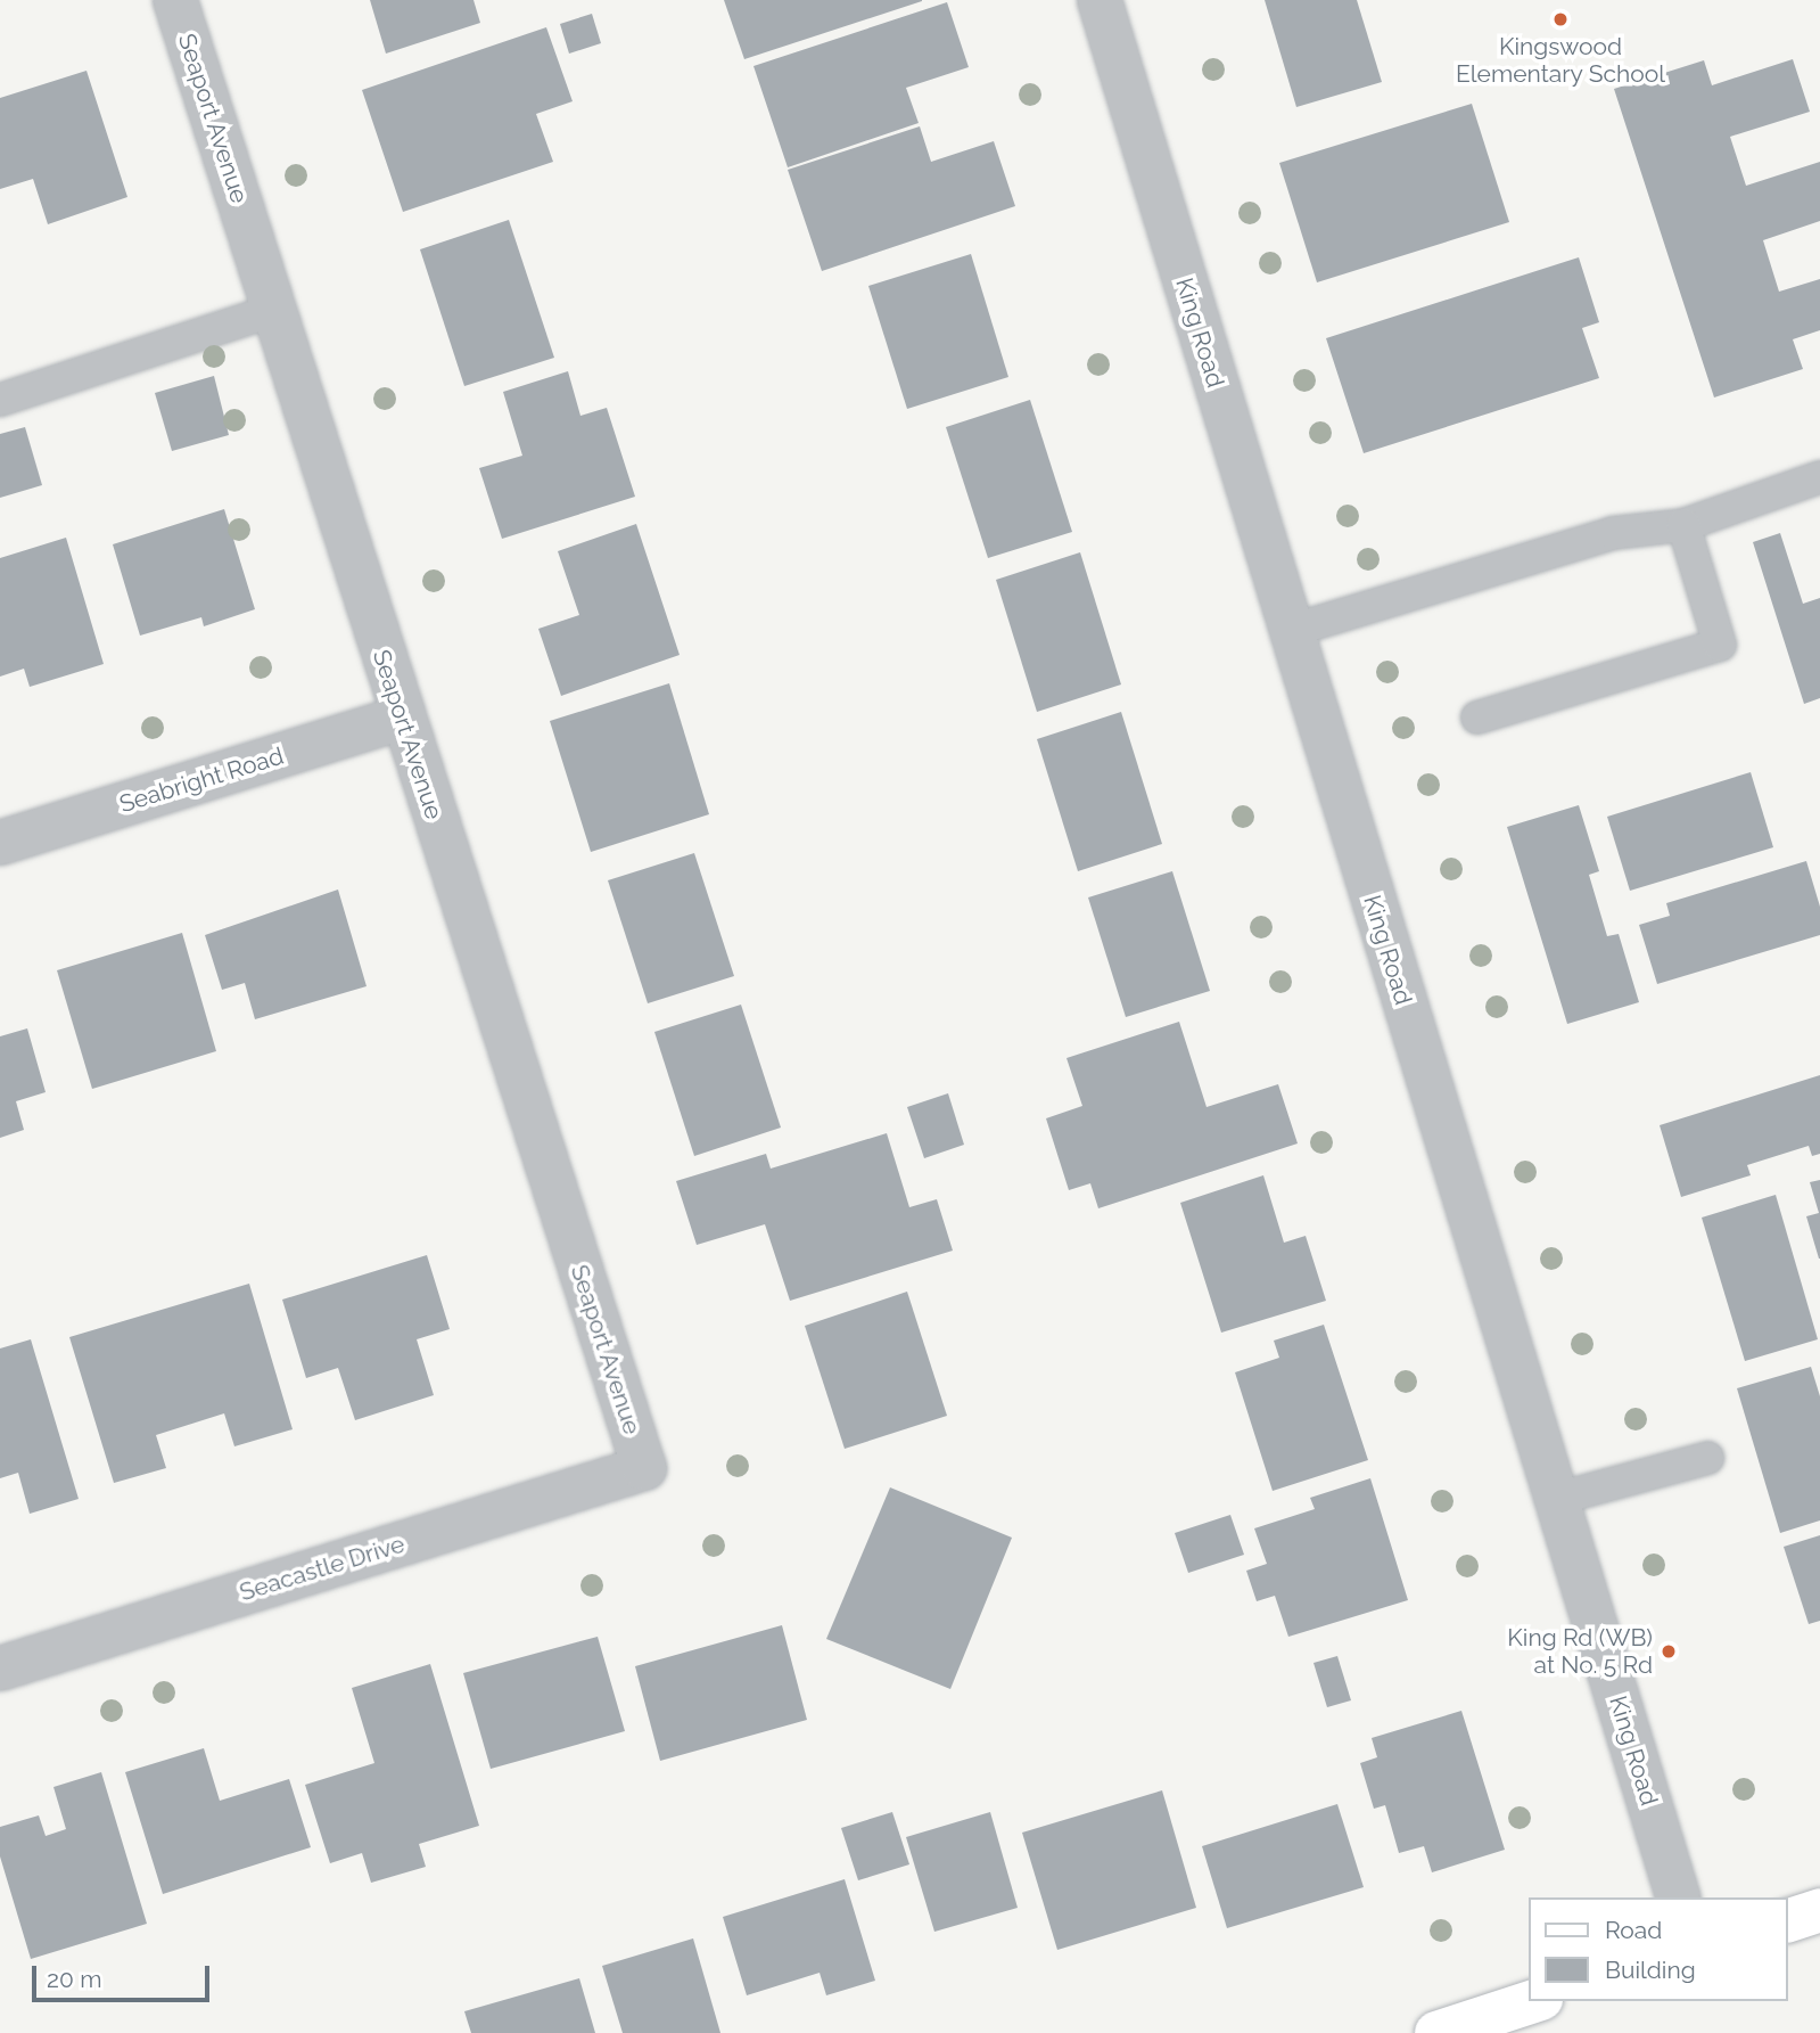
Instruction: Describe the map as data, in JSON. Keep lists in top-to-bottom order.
{
  "streets": {
    "street": [
      "Seaport Avenue",
      "King Road",
      "Seabright Road",
      "Seacastle Drive"
    ]
  },
  "crossings": [
    ["Seaport Avenue", "Seabright Road"],
    ["Seaport Avenue", "Seacastle Drive"]
  ],
  "places": ["Kingswood Elementary School", "King Rd (WB) at No. 5 Rd"],
  "legend": ["Road", "Building"],
  "scale_bar": "20 m"
}
